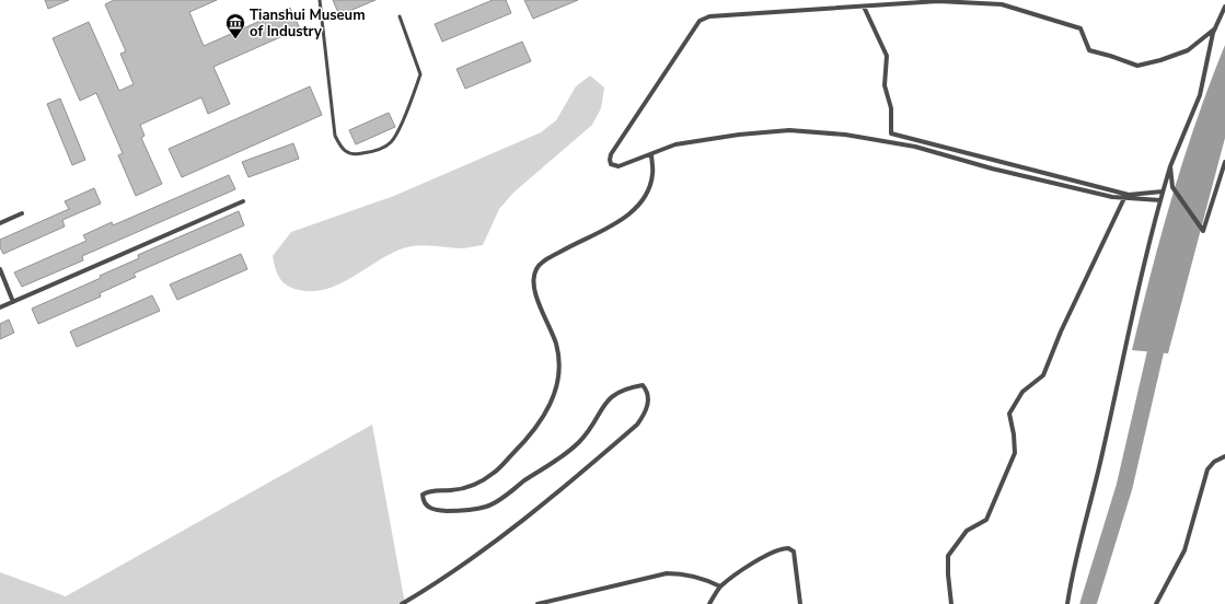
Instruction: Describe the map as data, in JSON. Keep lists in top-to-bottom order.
{
  "places": {
    "museum": ["Tianshui Museum of Industry"]
  }
}
